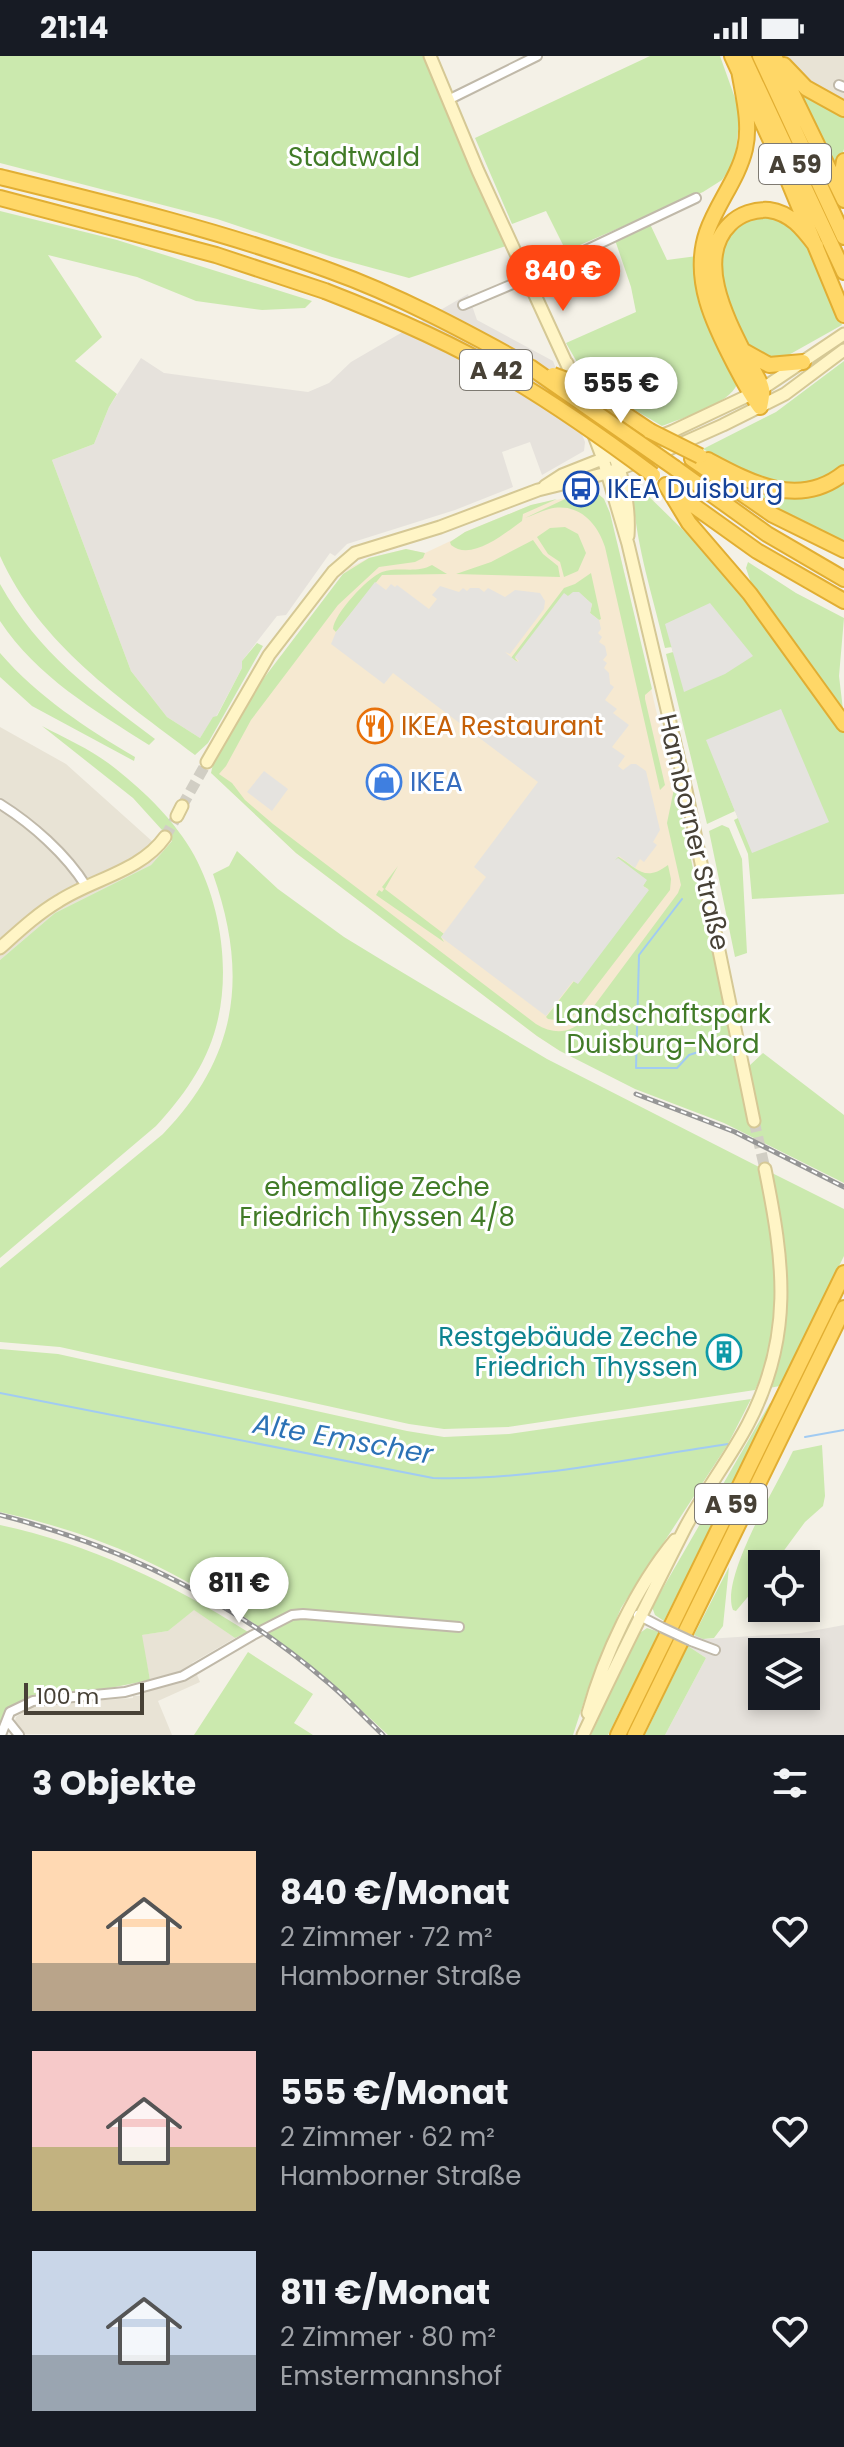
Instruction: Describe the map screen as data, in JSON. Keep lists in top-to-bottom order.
{
  "streets": {
    "highway": ["A 59", "A 42"],
    "street": ["Hamborner Straße"]
  },
  "water": ["Alte Emscher"],
  "parks": ["Stadtwald", "Landschaftspark Duisburg-Nord", "ehemalige Zeche Friedrich Thyssen 4/8"],
  "places": {
    "bus stop": ["IKEA Duisburg"],
    "restaurant": ["IKEA Restaurant"],
    "shop": ["IKEA"],
    "building": ["Restgebäude Zeche Friedrich Thyssen"]
  },
  "scale_bar": "100 m",
  "page": {
    "status": "21:14",
    "price": ["840 €", "555 €", "811 €"],
    "scale": "100 m",
    "heading": "3 Objekte",
    "list": [
      {
        "name": "840 €/Monat",
        "note": "2 Zimmer · 72 m² · Hamborner Straße"
      },
      {
        "name": "555 €/Monat",
        "note": "2 Zimmer · 62 m² · Hamborner Straße"
      },
      {
        "name": "811 €/Monat",
        "note": "2 Zimmer · 80 m² · Emstermannshof"
      }
    ]
  }
}
